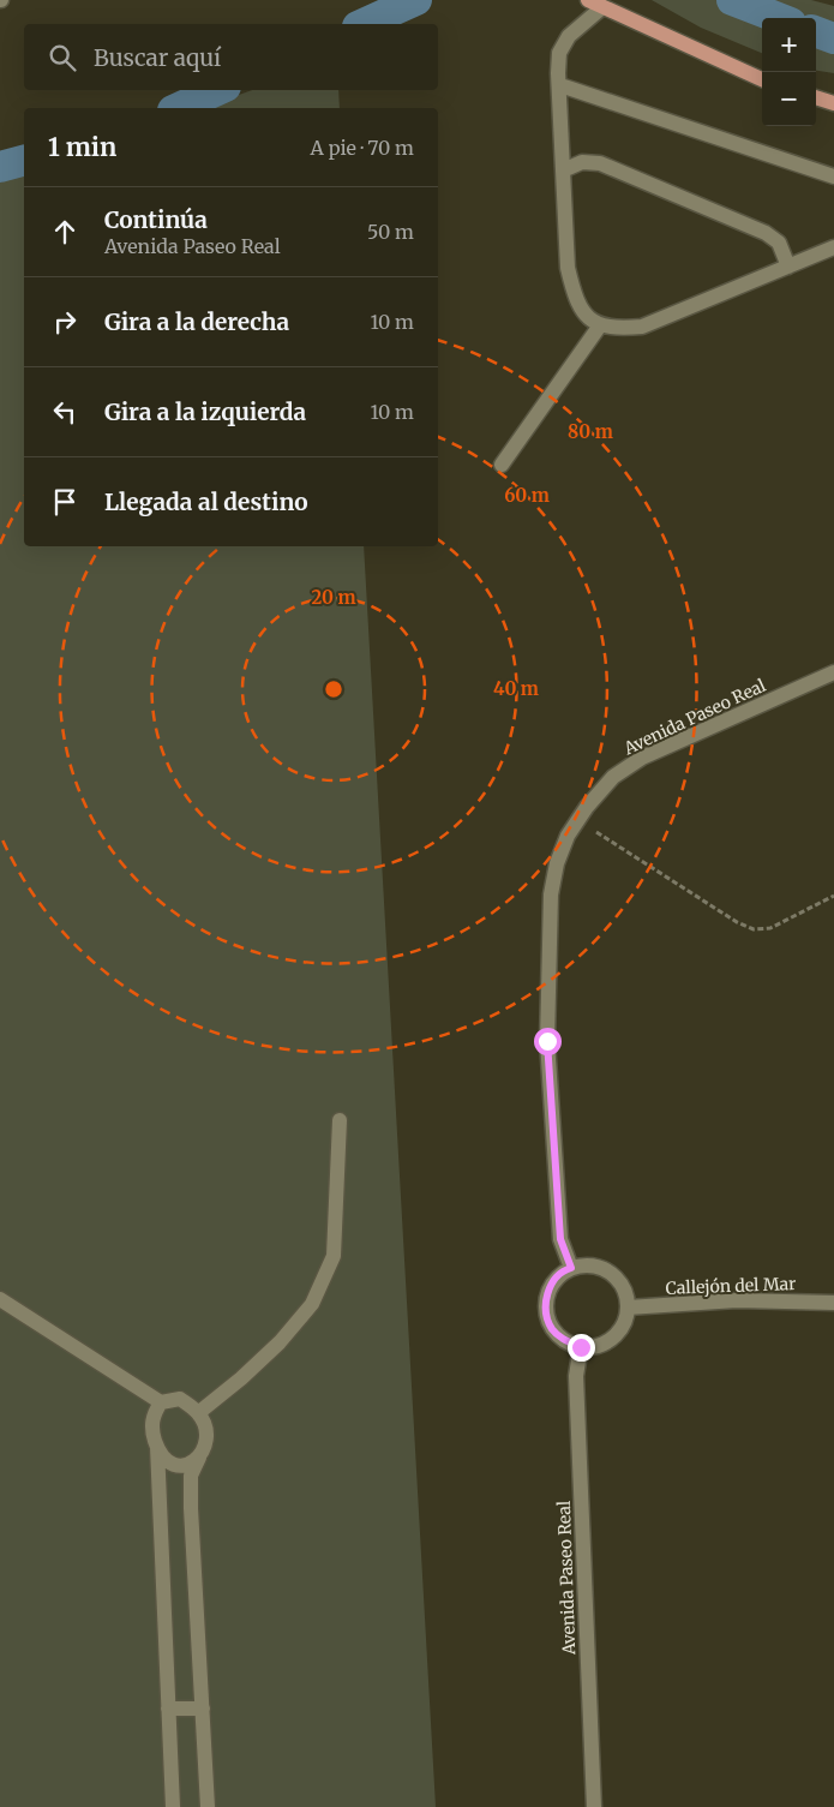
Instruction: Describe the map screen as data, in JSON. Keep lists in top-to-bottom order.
{
  "streets": {
    "street": ["Avenida Paseo Real", "Callejón del Mar"]
  },
  "crossings": [
    ["Avenida Paseo Real", "Callejón del Mar"]
  ],
  "page": {
    "map_buttons": ["+", "−"],
    "search": "Buscar aquí",
    "heading": ["1 min", "A pie · 70 m"],
    "list": [
      ["Continúa", "Avenida Paseo Real", "50 m"],
      ["Gira a la derecha", "10 m"],
      ["Gira a la izquierda", "10 m"],
      "Llegada al destino"
    ]
  },
  "rings": [
    "80 m",
    "60 m",
    "20 m",
    "40 m"
  ]
}
